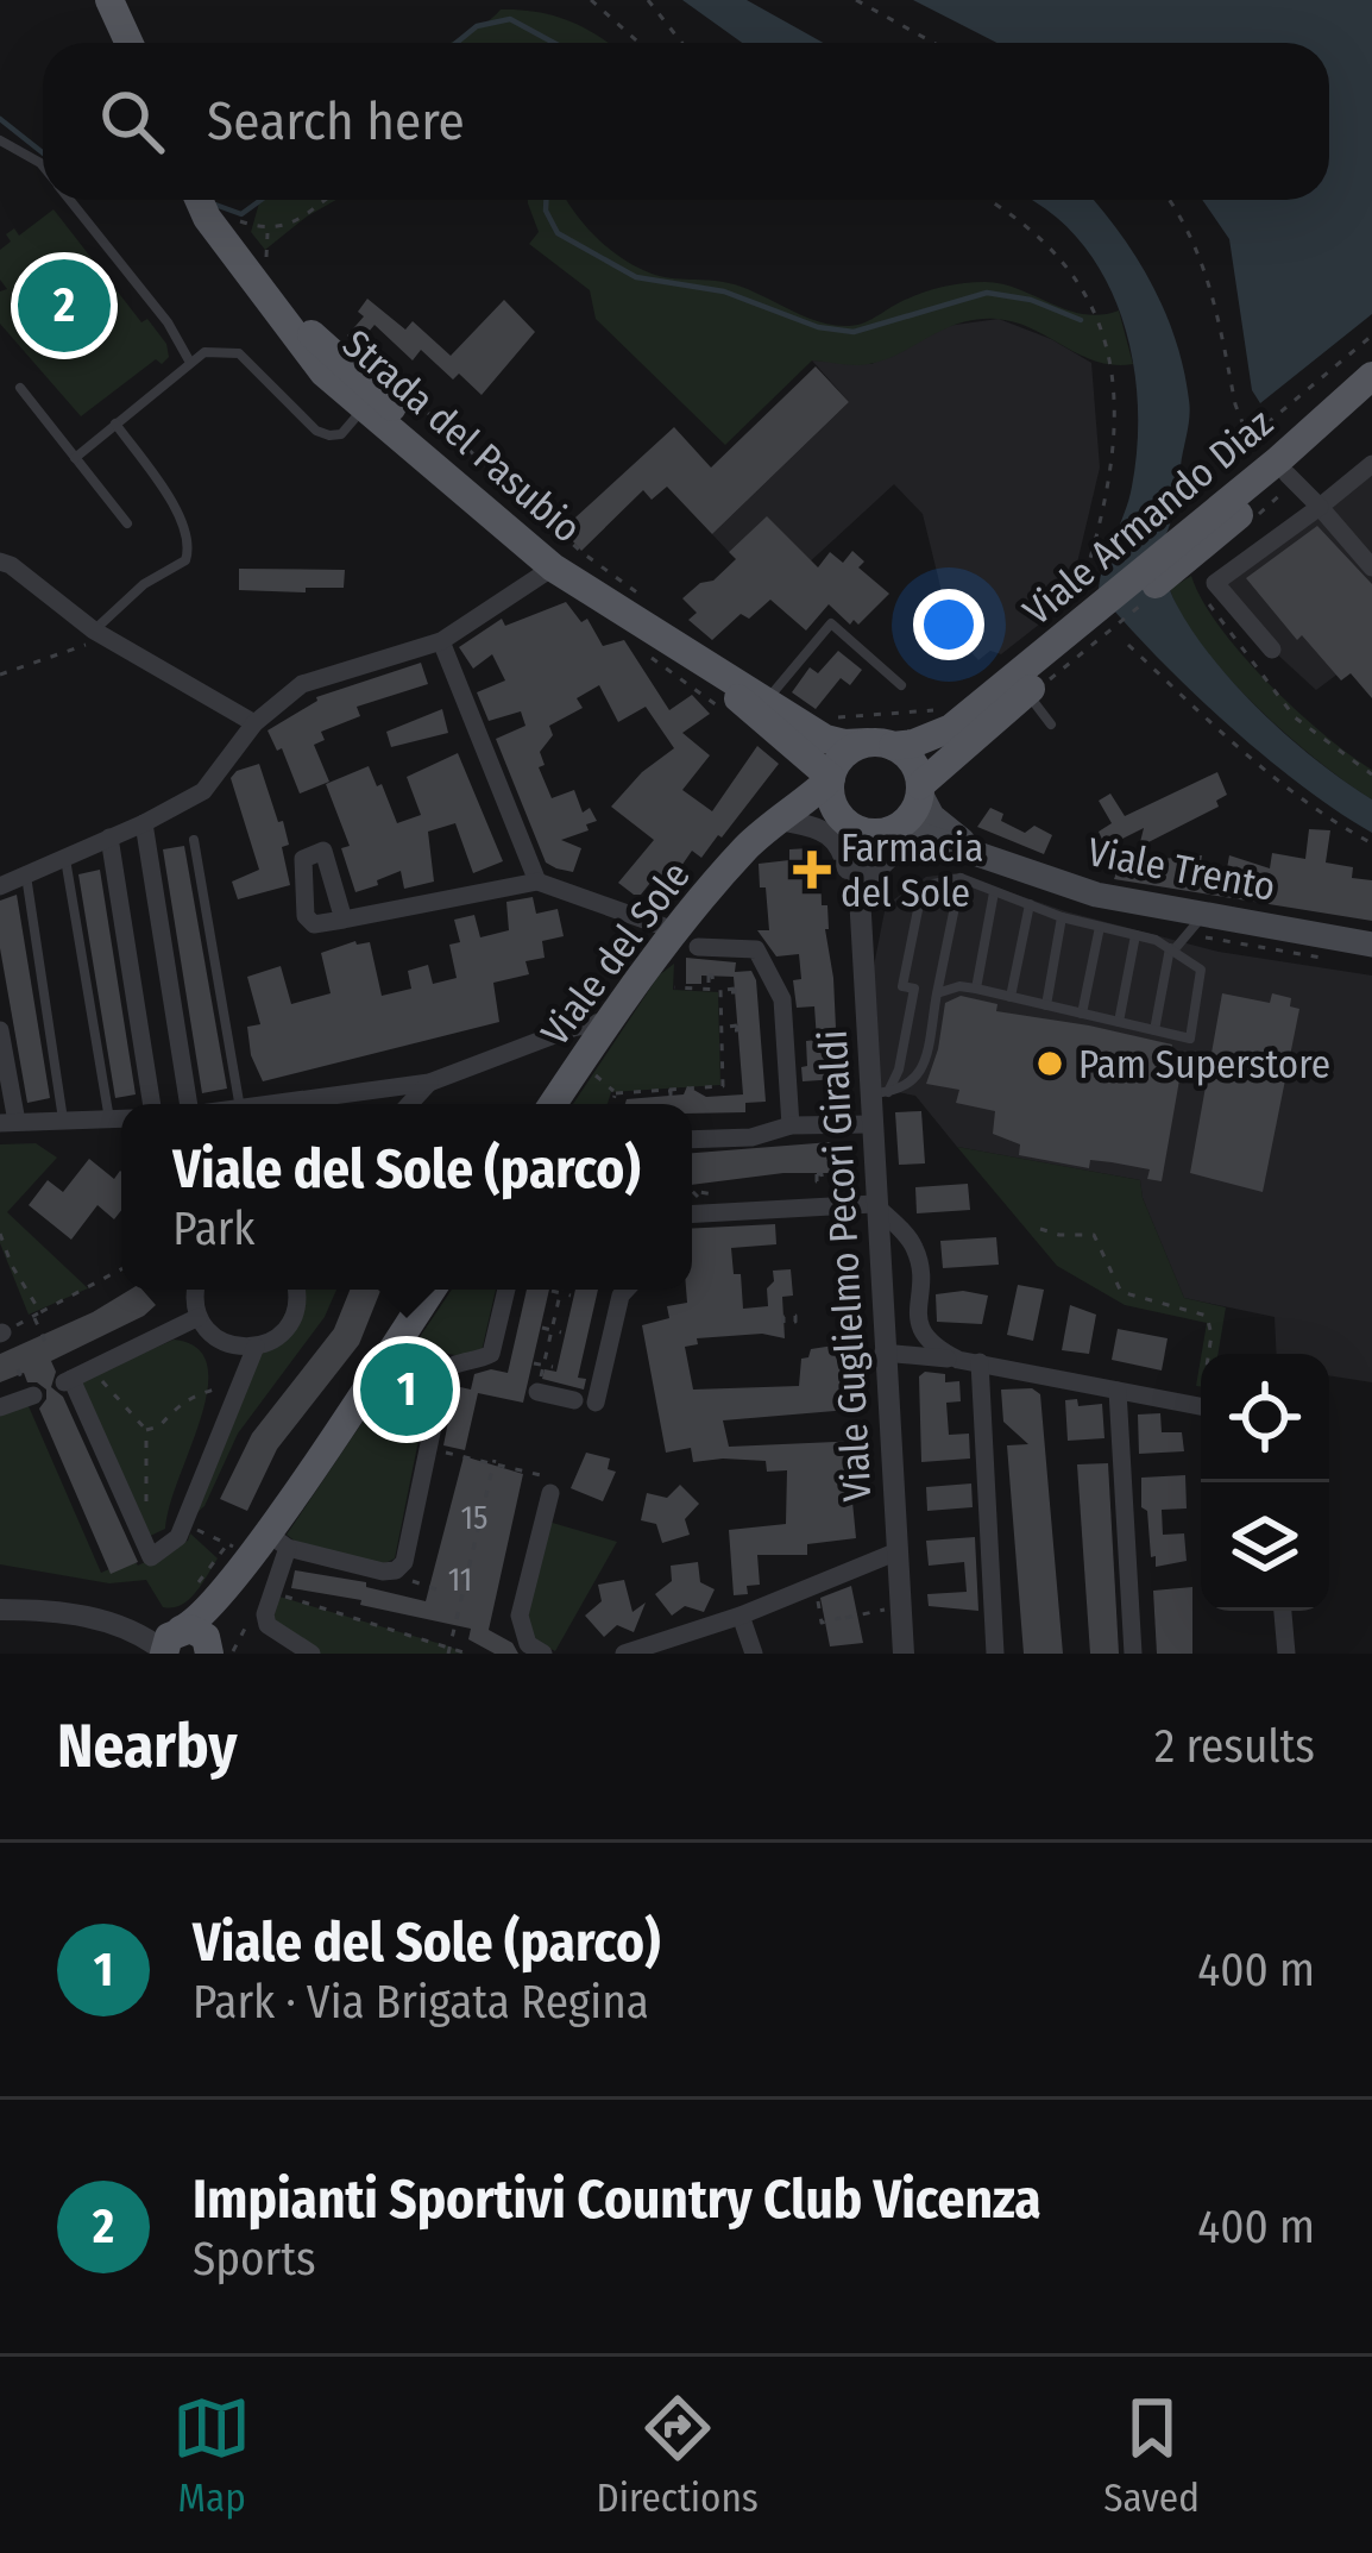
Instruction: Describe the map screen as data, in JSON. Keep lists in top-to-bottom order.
{
  "streets": {
    "main road": [
      "Strada del Pasubio",
      "Viale Armando Diaz",
      "Viale Trento",
      "Viale del Sole"
    ],
    "street": ["Viale Guglielmo Pecori Giraldi"]
  },
  "crossings": [
    ["Strada del Pasubio", "Viale Armando Diaz"],
    ["Strada del Pasubio", "Viale Trento"],
    ["Strada del Pasubio", "Viale del Sole"],
    ["Strada del Pasubio", "Viale Guglielmo Pecori Giraldi"],
    ["Viale Armando Diaz", "Viale Trento"],
    ["Viale Armando Diaz", "Viale del Sole"],
    ["Viale Armando Diaz", "Viale Guglielmo Pecori Giraldi"],
    ["Viale Trento", "Viale del Sole"],
    ["Viale Trento", "Viale Guglielmo Pecori Giraldi"],
    ["Viale del Sole", "Viale Guglielmo Pecori Giraldi"]
  ],
  "places": {
    "health": ["Farmacia del Sole"],
    "other": ["Pam Superstore"]
  },
  "house_numbers": ["15", "11"],
  "page": {
    "search": "Search here",
    "pins": ["2", "1"],
    "popup": ["Viale del Sole (parco)", "Park"],
    "heading": ["Nearby", "2 results"],
    "list": [
      {
        "mark": "1",
        "name": "Viale del Sole (parco)",
        "note": "Park · Via Brigata Regina",
        "value": "400 m"
      },
      {
        "mark": "2",
        "name": "Impianti Sportivi Country Club Vicenza",
        "note": "Sports",
        "value": "400 m"
      }
    ],
    "nav": ["Map", "Directions", "Saved"]
  }
}
